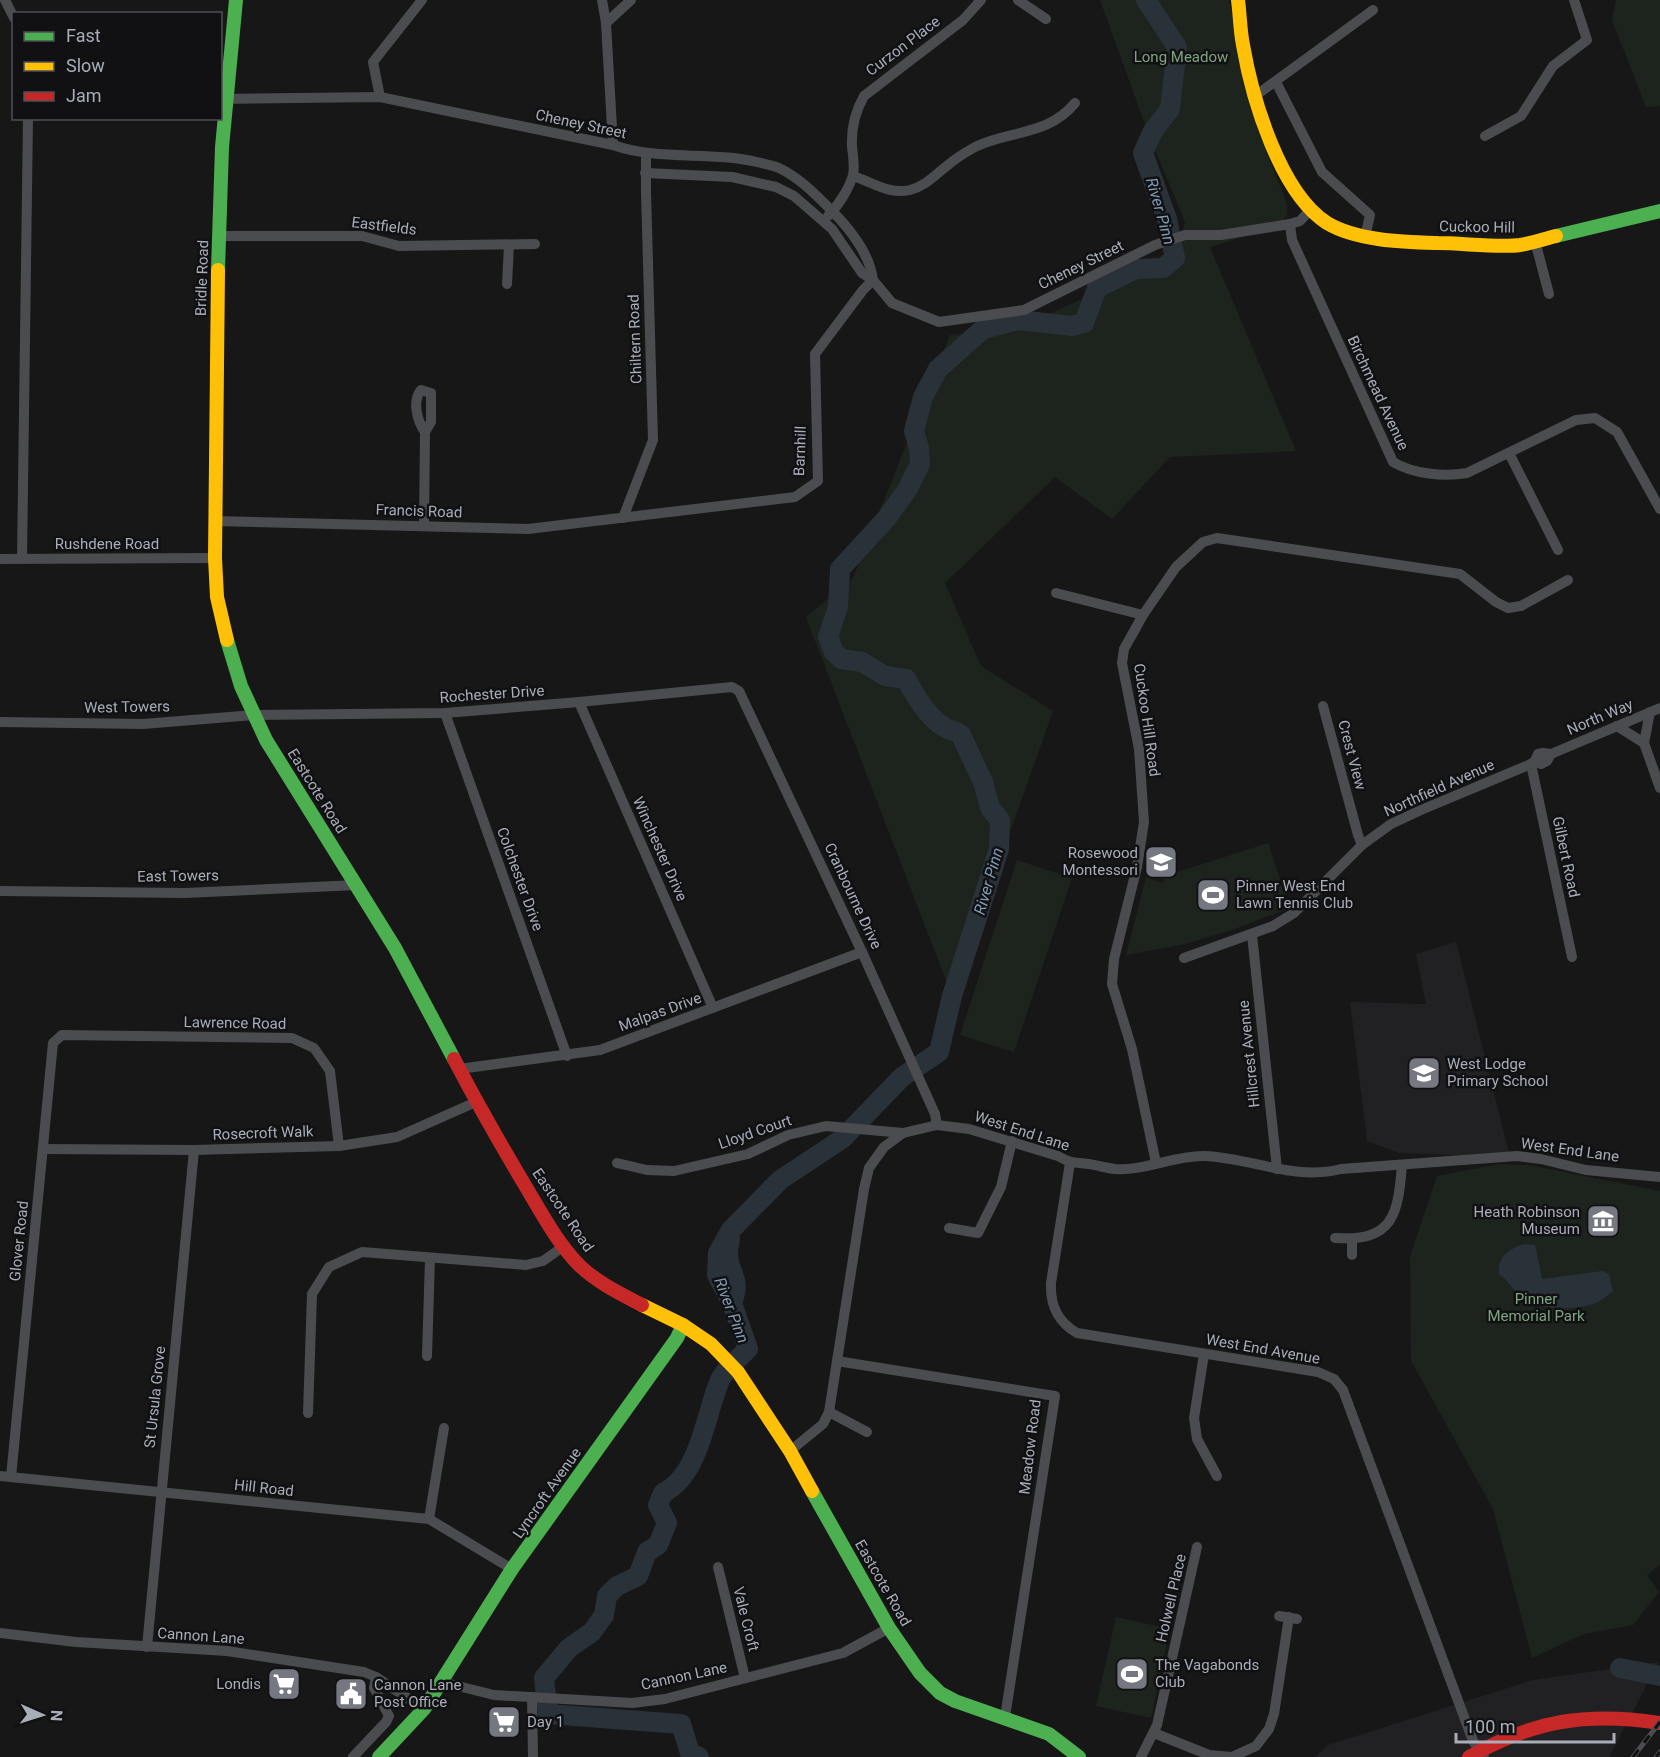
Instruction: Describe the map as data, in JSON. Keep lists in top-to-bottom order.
{
  "streets": {
    "street": [
      "Curzon Place",
      "Cheney Street",
      "Eastfields",
      "Cuckoo Hill",
      "Bridle Road",
      "Chiltern Road",
      "Birchmead Avenue",
      "Barnhill",
      "Francis Road",
      "Rushdene Road",
      "Rochester Drive",
      "West Towers",
      "North Way",
      "Cuckoo Hill Road",
      "Crest View",
      "Northfield Avenue",
      "Eastcote Road",
      "Winchester Drive",
      "Gilbert Road",
      "East Towers",
      "Colchester Drive",
      "Cranbourne Drive",
      "Malpas Drive",
      "Lawrence Road",
      "Hillcrest Avenue",
      "West End Lane",
      "Lloyd Court",
      "Rosecroft Walk",
      "Glover Road",
      "West End Avenue",
      "St Ursula Grove",
      "Meadow Road",
      "Hill Road",
      "Lyncroft Avenue",
      "Holwell Place",
      "Vale Croft",
      "Cannon Lane"
    ]
  },
  "crossings": [
    ["Cheney Street", "Cuckoo Hill"],
    ["Cheney Street", "Bridle Road"],
    ["Cheney Street", "Chiltern Road"],
    ["Cheney Street", "Birchmead Avenue"],
    ["Cheney Street", "Barnhill"],
    ["Eastfields", "Bridle Road"],
    ["Bridle Road", "Francis Road"],
    ["Bridle Road", "Rushdene Road"],
    ["Bridle Road", "Eastcote Road"],
    ["Chiltern Road", "Barnhill"],
    ["Chiltern Road", "Francis Road"],
    ["Barnhill", "Francis Road"],
    ["Rushdene Road", "Eastcote Road"],
    ["Rochester Drive", "West Towers"],
    ["Rochester Drive", "Eastcote Road"],
    ["Rochester Drive", "Winchester Drive"],
    ["Rochester Drive", "Colchester Drive"],
    ["Rochester Drive", "Cranbourne Drive"],
    ["West Towers", "Eastcote Road"],
    ["North Way", "Northfield Avenue"],
    ["North Way", "Gilbert Road"],
    ["Cuckoo Hill Road", "West End Lane"],
    ["Crest View", "Northfield Avenue"],
    ["Northfield Avenue", "Gilbert Road"],
    ["Northfield Avenue", "Hillcrest Avenue"],
    ["Eastcote Road", "East Towers"],
    ["Eastcote Road", "Malpas Drive"],
    ["Eastcote Road", "Rosecroft Walk"],
    ["Eastcote Road", "Meadow Road"],
    ["Eastcote Road", "Lyncroft Avenue"],
    ["Eastcote Road", "Cannon Lane"],
    ["Winchester Drive", "Malpas Drive"],
    ["Colchester Drive", "Malpas Drive"],
    ["Cranbourne Drive", "Malpas Drive"],
    ["Cranbourne Drive", "West End Lane"],
    ["Lawrence Road", "Rosecroft Walk"],
    ["Lawrence Road", "Glover Road"],
    ["Hillcrest Avenue", "West End Lane"],
    ["West End Lane", "Lloyd Court"],
    ["West End Lane", "West End Avenue"],
    ["West End Lane", "Meadow Road"],
    ["Rosecroft Walk", "Glover Road"],
    ["Rosecroft Walk", "St Ursula Grove"],
    ["Glover Road", "Hill Road"],
    ["St Ursula Grove", "Hill Road"],
    ["St Ursula Grove", "Cannon Lane"],
    ["Hill Road", "Lyncroft Avenue"],
    ["Lyncroft Avenue", "Cannon Lane"],
    ["Vale Croft", "Cannon Lane"]
  ],
  "water": ["River Pinn"],
  "parks": ["Long Meadow", "Pinner Memorial Park"],
  "places": {
    "school or university": ["Rosewood Montessori", "West Lodge Primary School"],
    "sports": ["Pinner West End Lawn Tennis Club", "The Vagabonds Club"],
    "museum": ["Heath Robinson Museum"],
    "supermarket": ["Londis", "Day 1"],
    "public building": ["Cannon Lane Post Office"]
  },
  "legend": ["Fast", "Slow", "Jam"],
  "scale_bar": "100 m",
  "north": "right"
}
